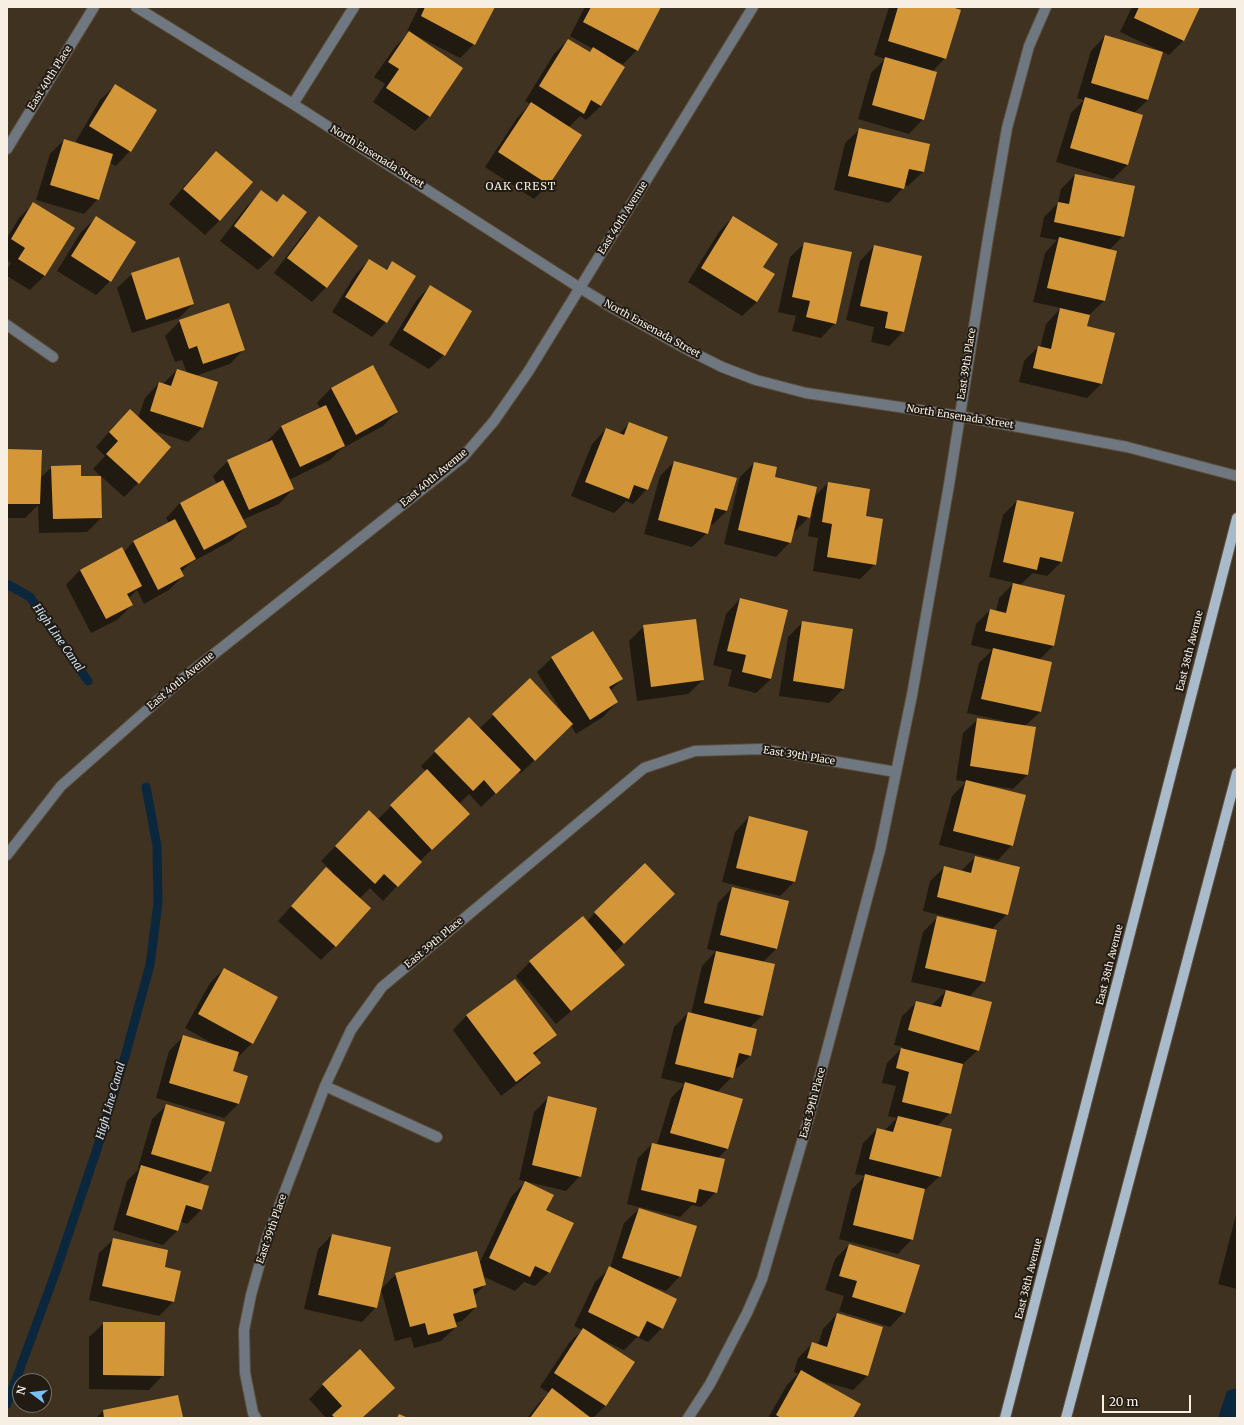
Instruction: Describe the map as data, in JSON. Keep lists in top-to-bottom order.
{
  "streets": {
    "main road": ["East 38th Avenue"],
    "street": [
      "East 40th Place",
      "North Ensenada Street",
      "East 40th Avenue",
      "East 39th Place"
    ]
  },
  "crossings": [
    ["North Ensenada Street", "East 40th Avenue"],
    ["North Ensenada Street", "East 39th Place"]
  ],
  "districts": ["OAK CREST"],
  "water": ["High Line Canal"],
  "scale_bar": "20 m",
  "north": "left"
}
